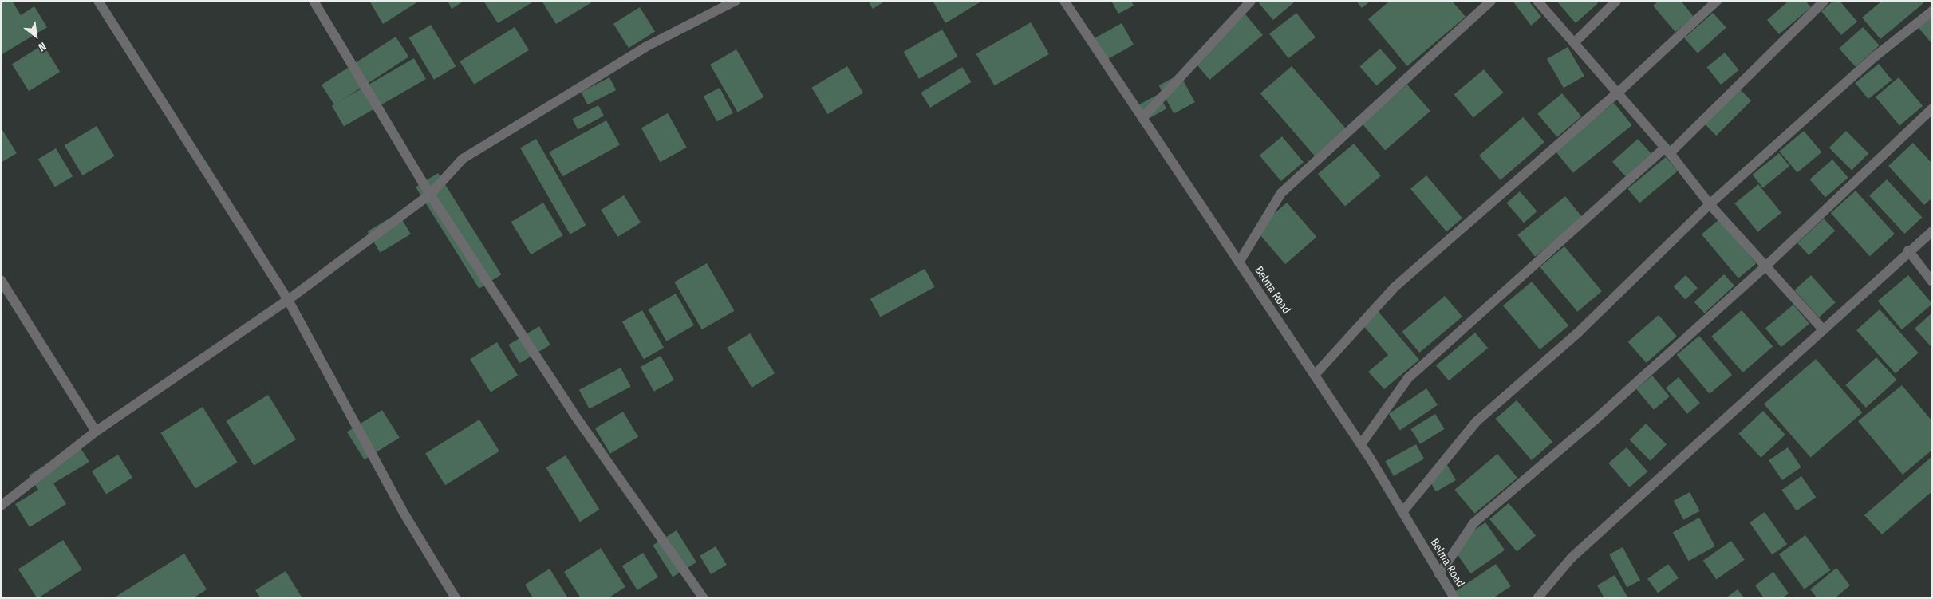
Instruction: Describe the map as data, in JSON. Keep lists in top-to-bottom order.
{
  "streets": {
    "street": ["Belma Road"]
  },
  "north": "bottom right"
}
